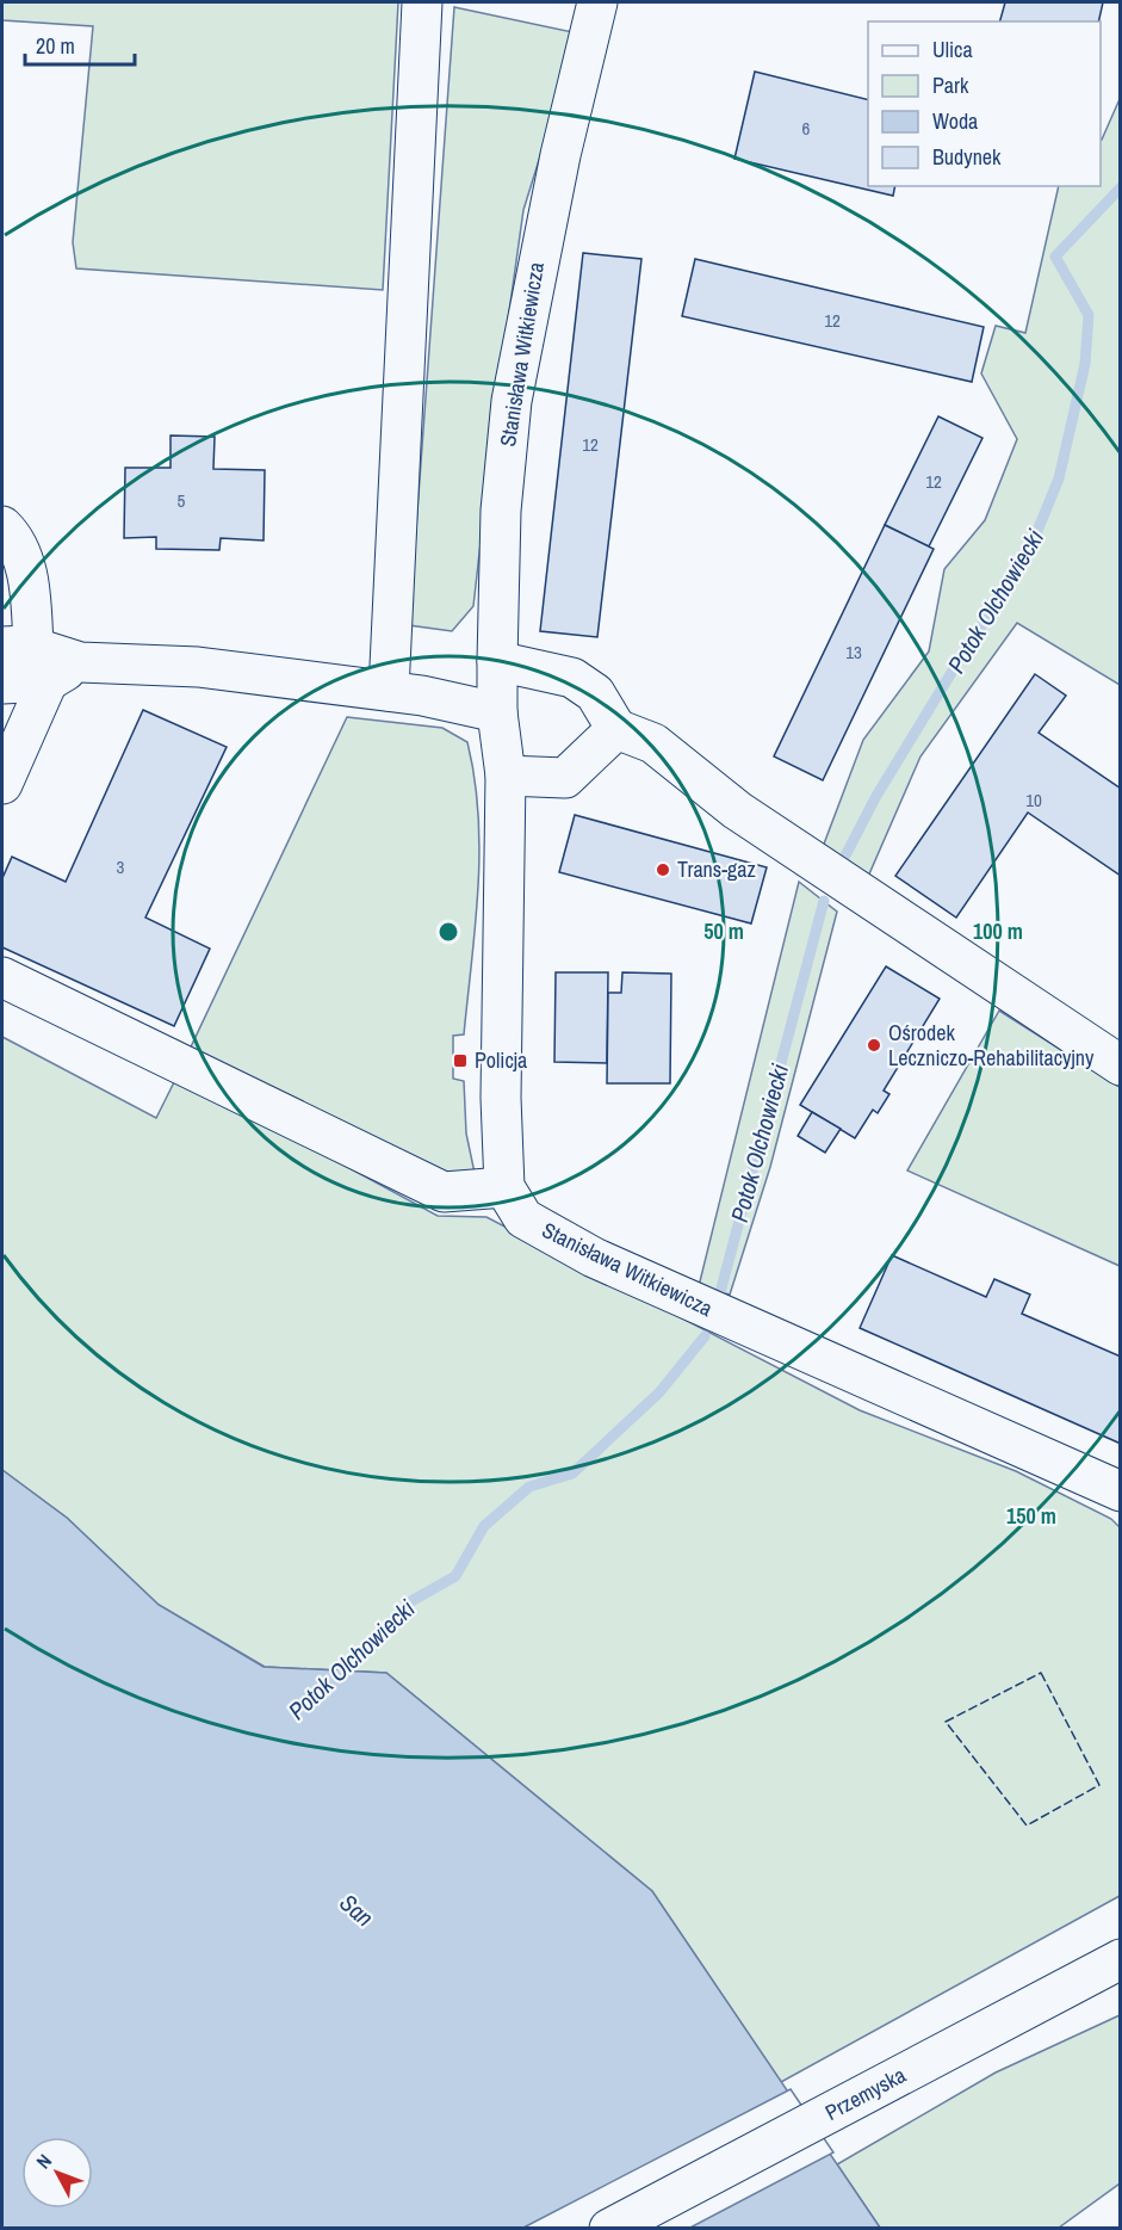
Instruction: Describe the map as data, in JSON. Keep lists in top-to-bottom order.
{
  "streets": {
    "street": ["Stanisława Witkiewicza", "Przemyska"]
  },
  "water": ["Potok Olchowiecki", "San"],
  "places": {
    "other": ["Trans-gaz", "Ośrodek Leczniczo-Rehabilitacyjny"],
    "transit": ["Policja"]
  },
  "house_numbers": [
    "6",
    "12",
    "12",
    "12",
    "5",
    "13",
    "10",
    "3"
  ],
  "legend": [
    "Ulica",
    "Park",
    "Woda",
    "Budynek"
  ],
  "scale_bar": "20 m",
  "north": "top left",
  "rings": ["50 m", "100 m", "150 m"]
}
